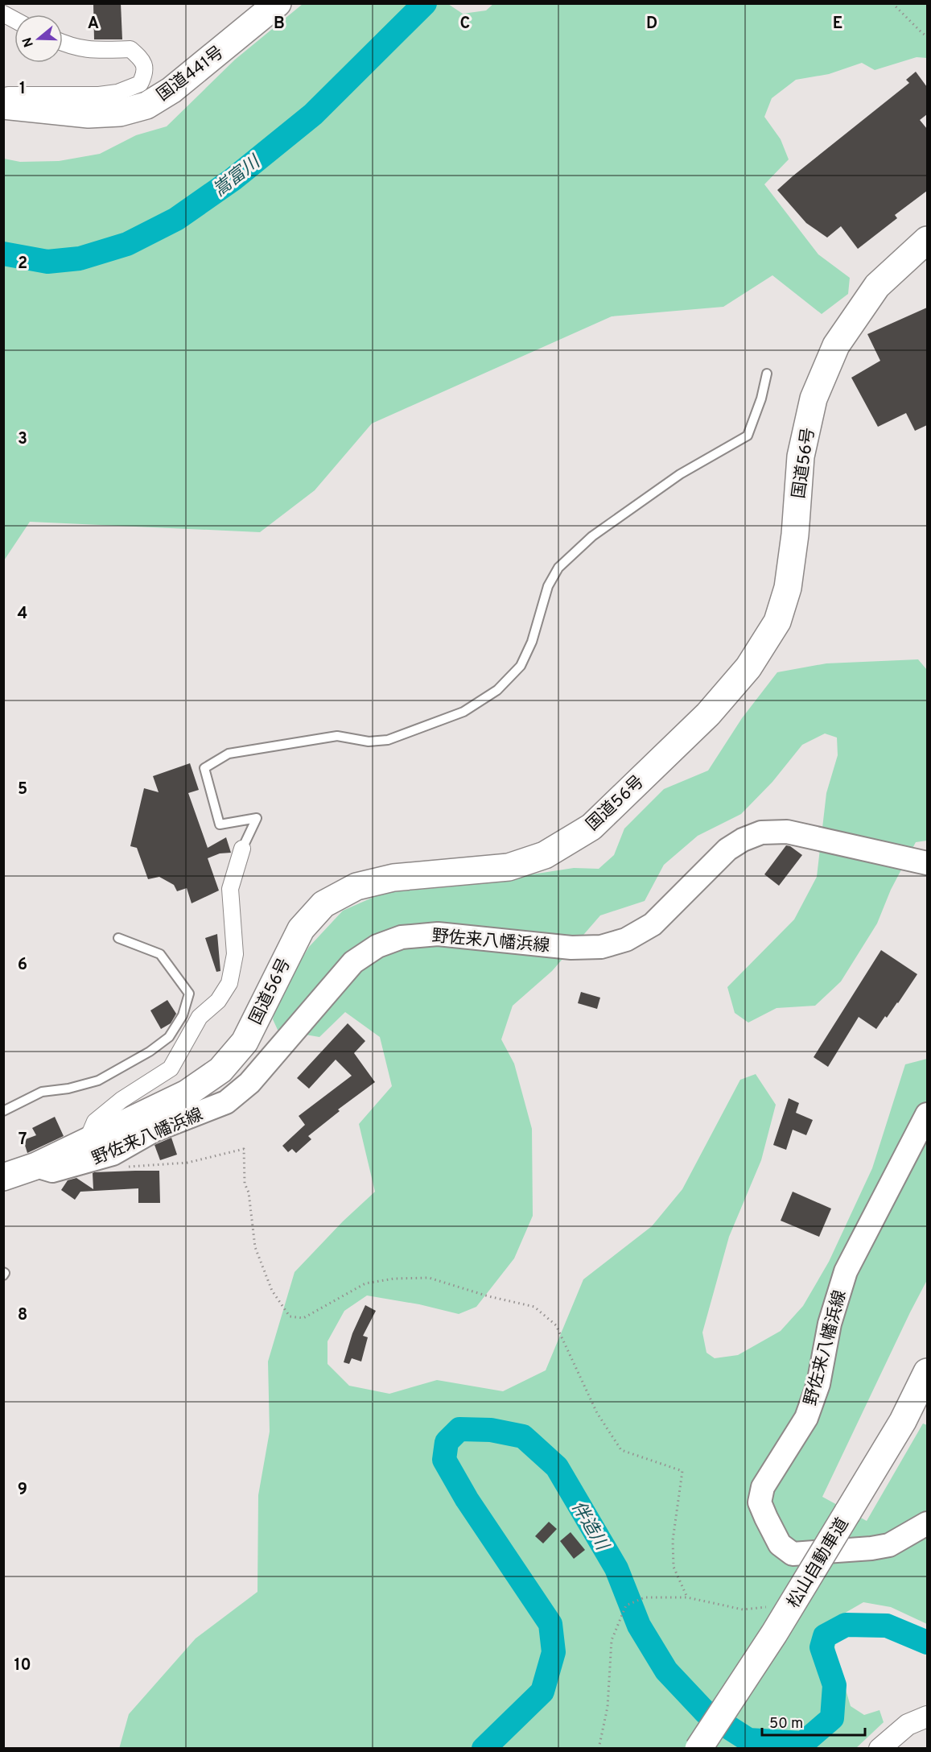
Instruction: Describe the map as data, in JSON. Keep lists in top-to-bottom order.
{
  "streets": {
    "highway": ["国道441号", "国道56号", "松山自動車道"],
    "main road": ["野佐来八幡浜線"]
  },
  "crossings": [
    ["国道56号", "野佐来八幡浜線"]
  ],
  "water": ["嵩富川", "伴造川"],
  "scale_bar": "50 m",
  "north": "left",
  "grid": {
    "columns": [
      "A",
      "B",
      "C",
      "D",
      "E"
    ],
    "rows": [
      "1",
      "2",
      "3",
      "4",
      "5",
      "6",
      "7",
      "8",
      "9",
      "10"
    ]
  }
}
